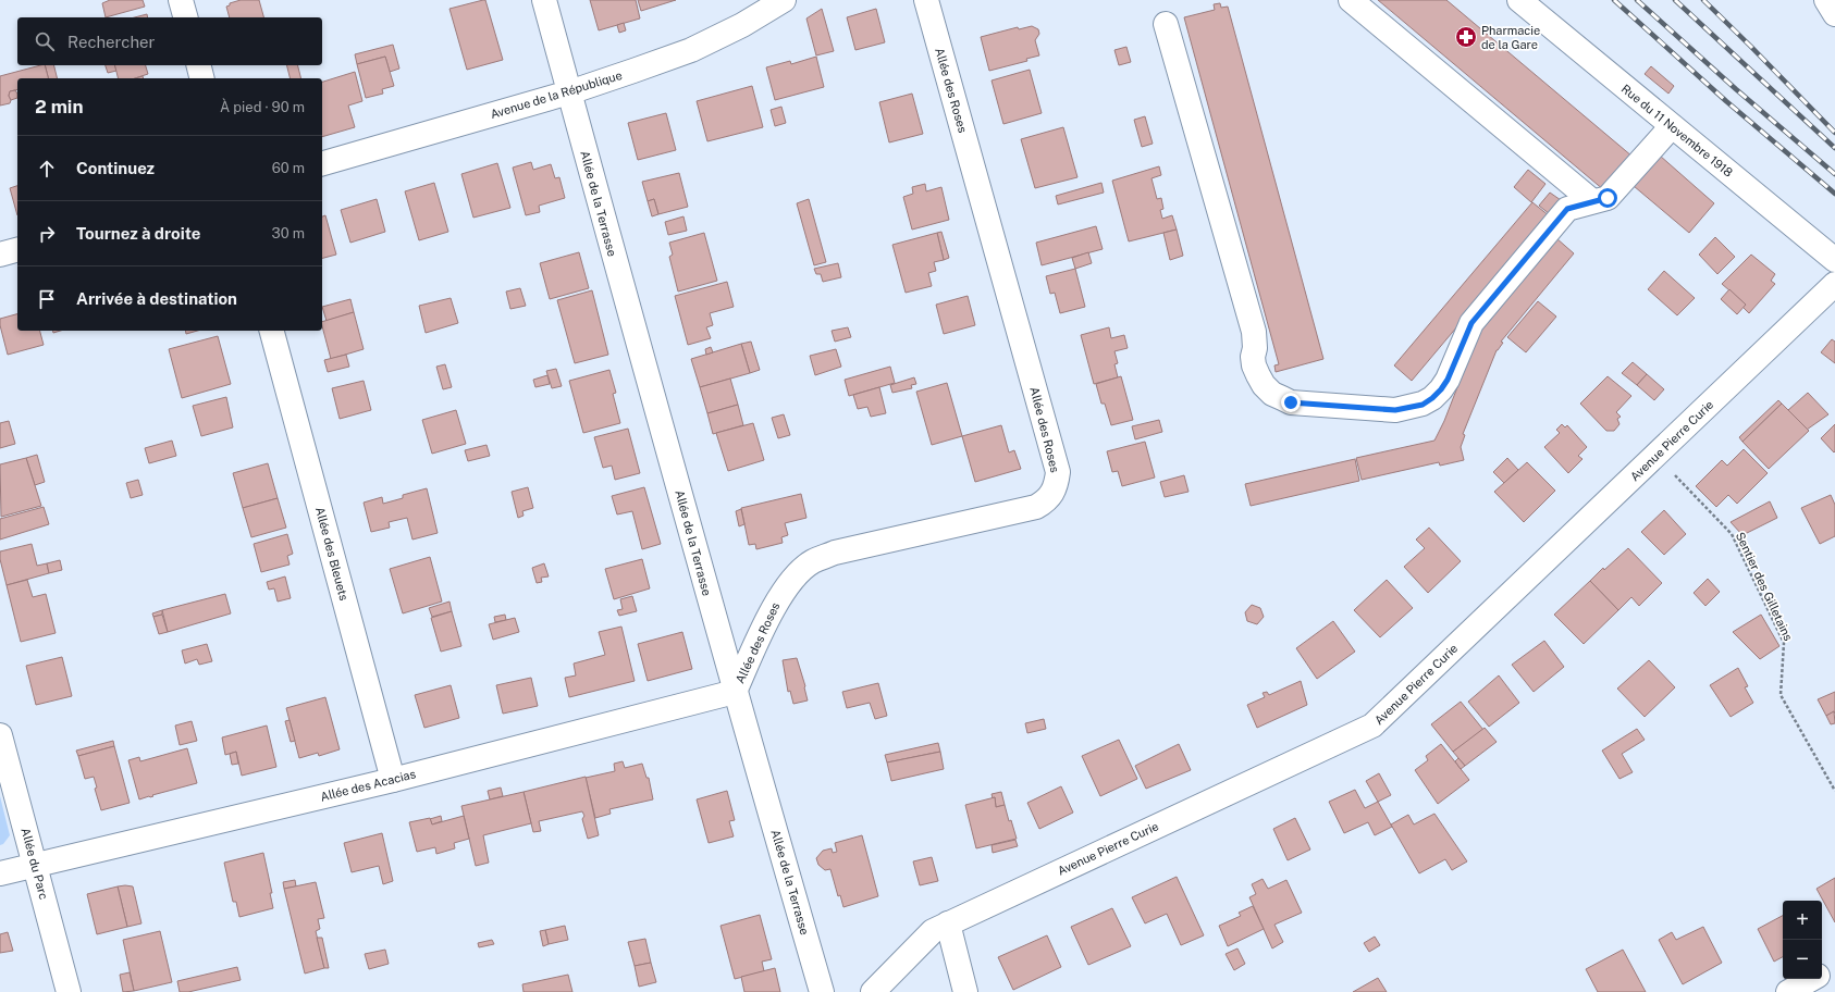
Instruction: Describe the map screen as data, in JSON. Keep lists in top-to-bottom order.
{
  "streets": {
    "street": [
      "Allée des Roses",
      "Avenue de la République",
      "Rue du 11 Novembre 1918",
      "Allée de la Terrasse",
      "Avenue Pierre Curie",
      "Allée des Bleuets",
      "Allée des Acacias",
      "Allée du Parc"
    ],
    "path": ["Sentier des Gilletains"]
  },
  "crossings": [
    ["Allée des Roses", "Allée de la Terrasse"],
    ["Allée des Roses", "Allée des Acacias"],
    ["Avenue de la République", "Allée de la Terrasse"],
    ["Allée de la Terrasse", "Allée des Acacias"],
    ["Avenue Pierre Curie", "Sentier des Gilletains"],
    ["Allée des Bleuets", "Allée des Acacias"],
    ["Allée des Acacias", "Allée du Parc"]
  ],
  "places": {
    "pharmacy": ["Pharmacie de la Gare"]
  },
  "page": {
    "search": "Rechercher",
    "heading": ["2 min", "À pied · 90 m"],
    "list": [
      ["Continuez", "60 m"],
      ["Tournez à droite", "30 m"],
      "Arrivée à destination"
    ],
    "map_buttons": ["+", "−"]
  }
}
